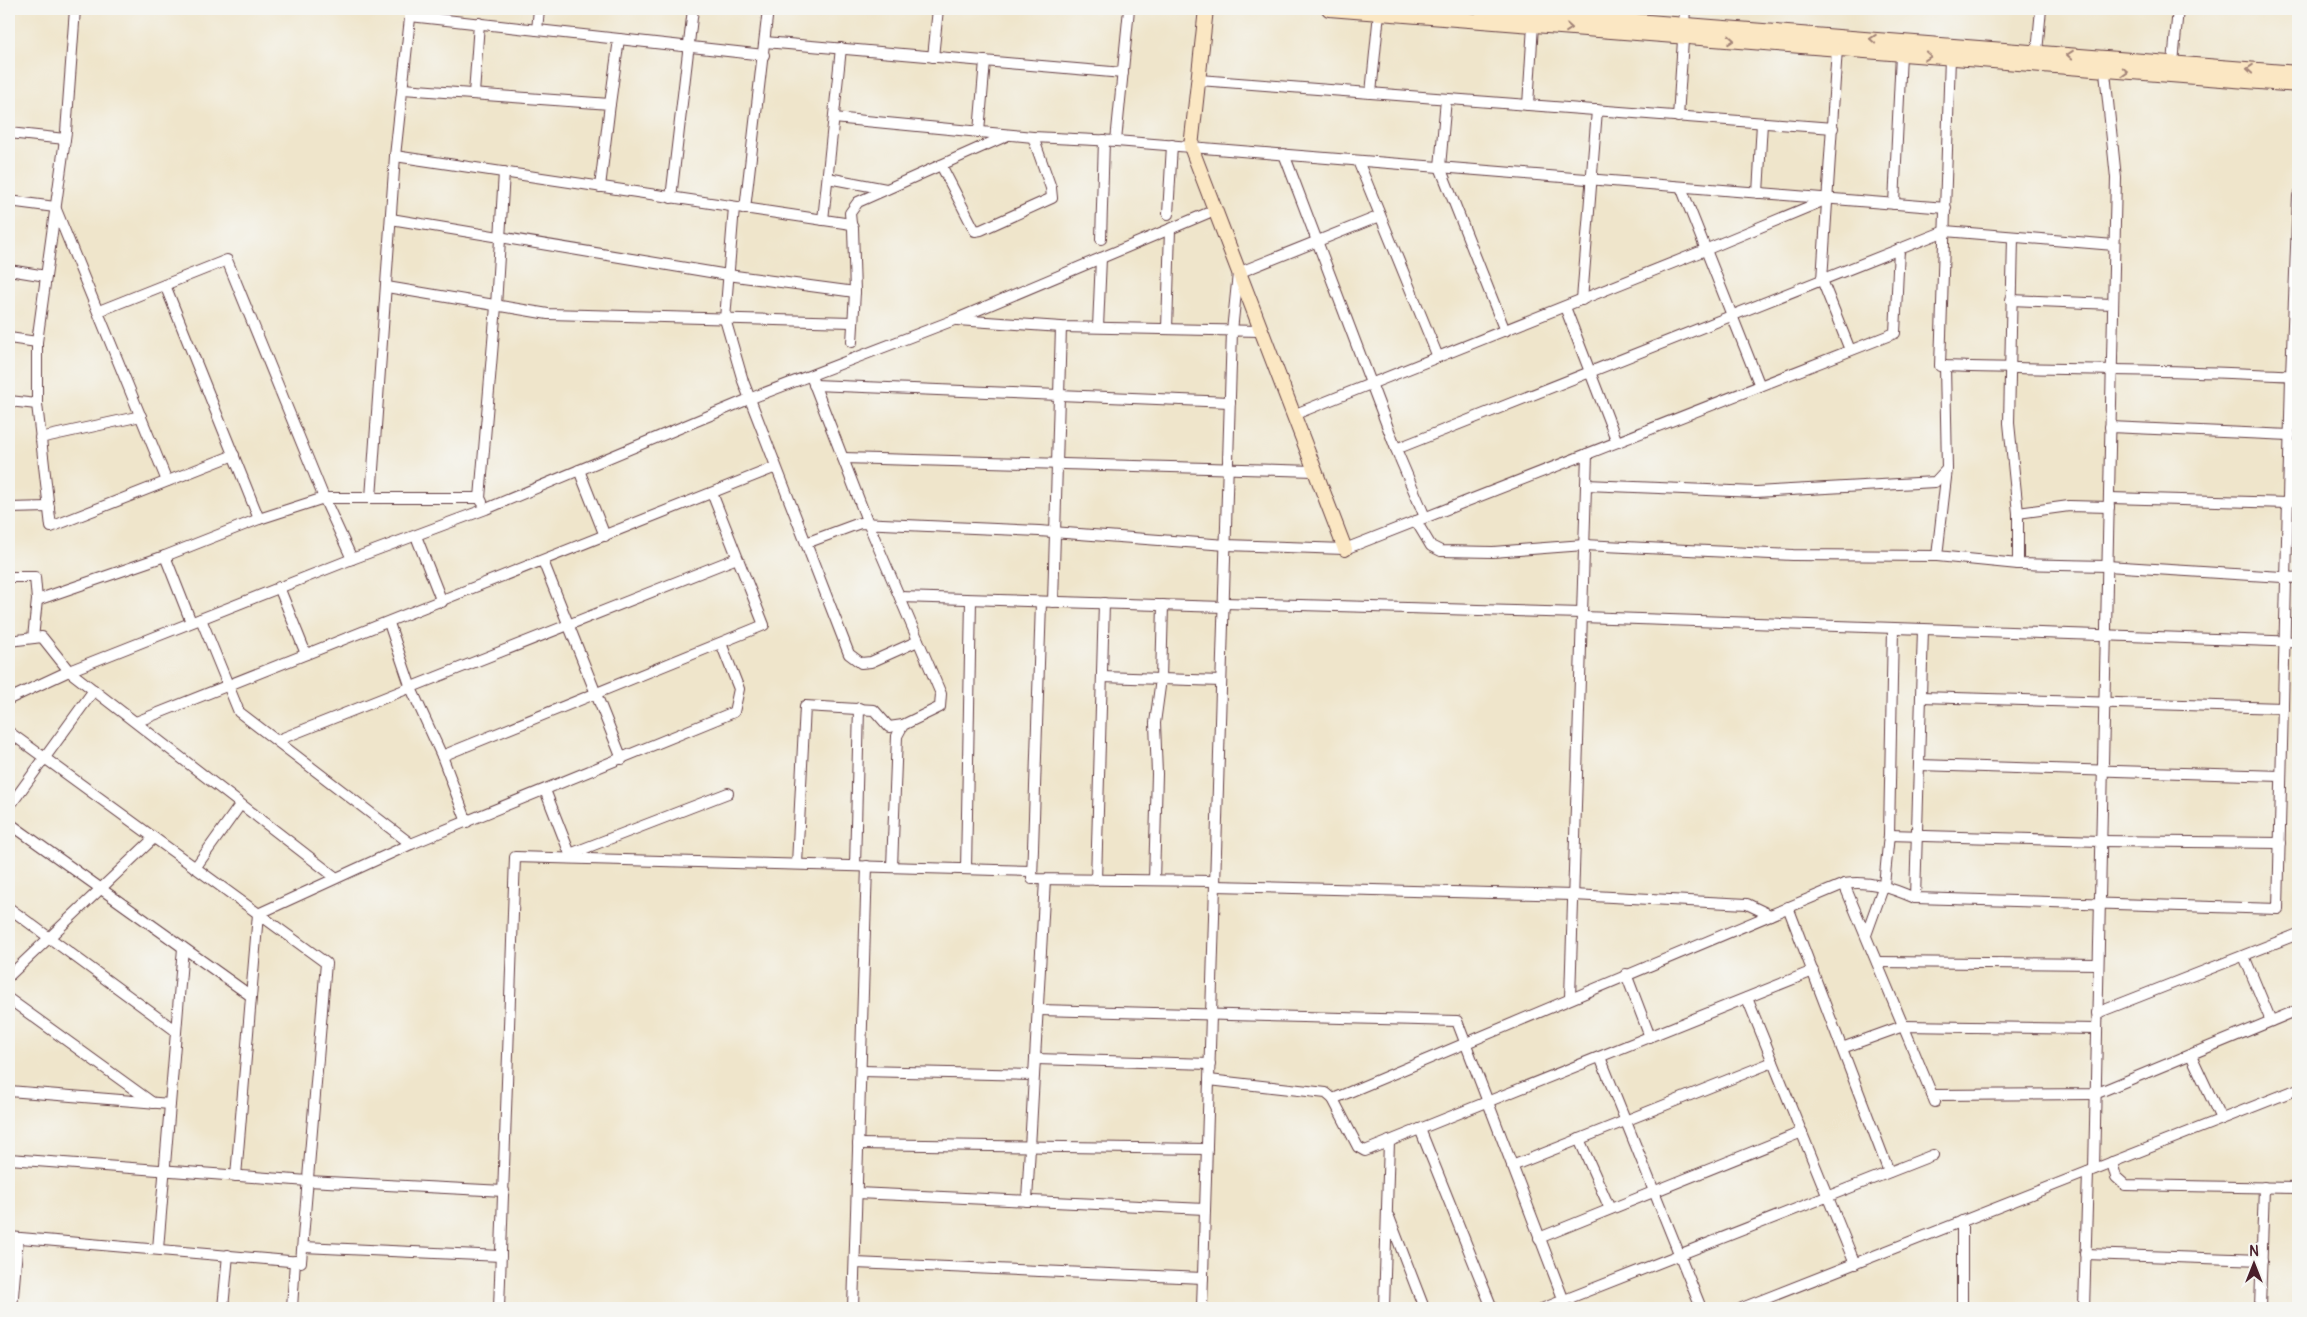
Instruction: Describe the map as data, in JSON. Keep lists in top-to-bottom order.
{
  "north": "top"
}
